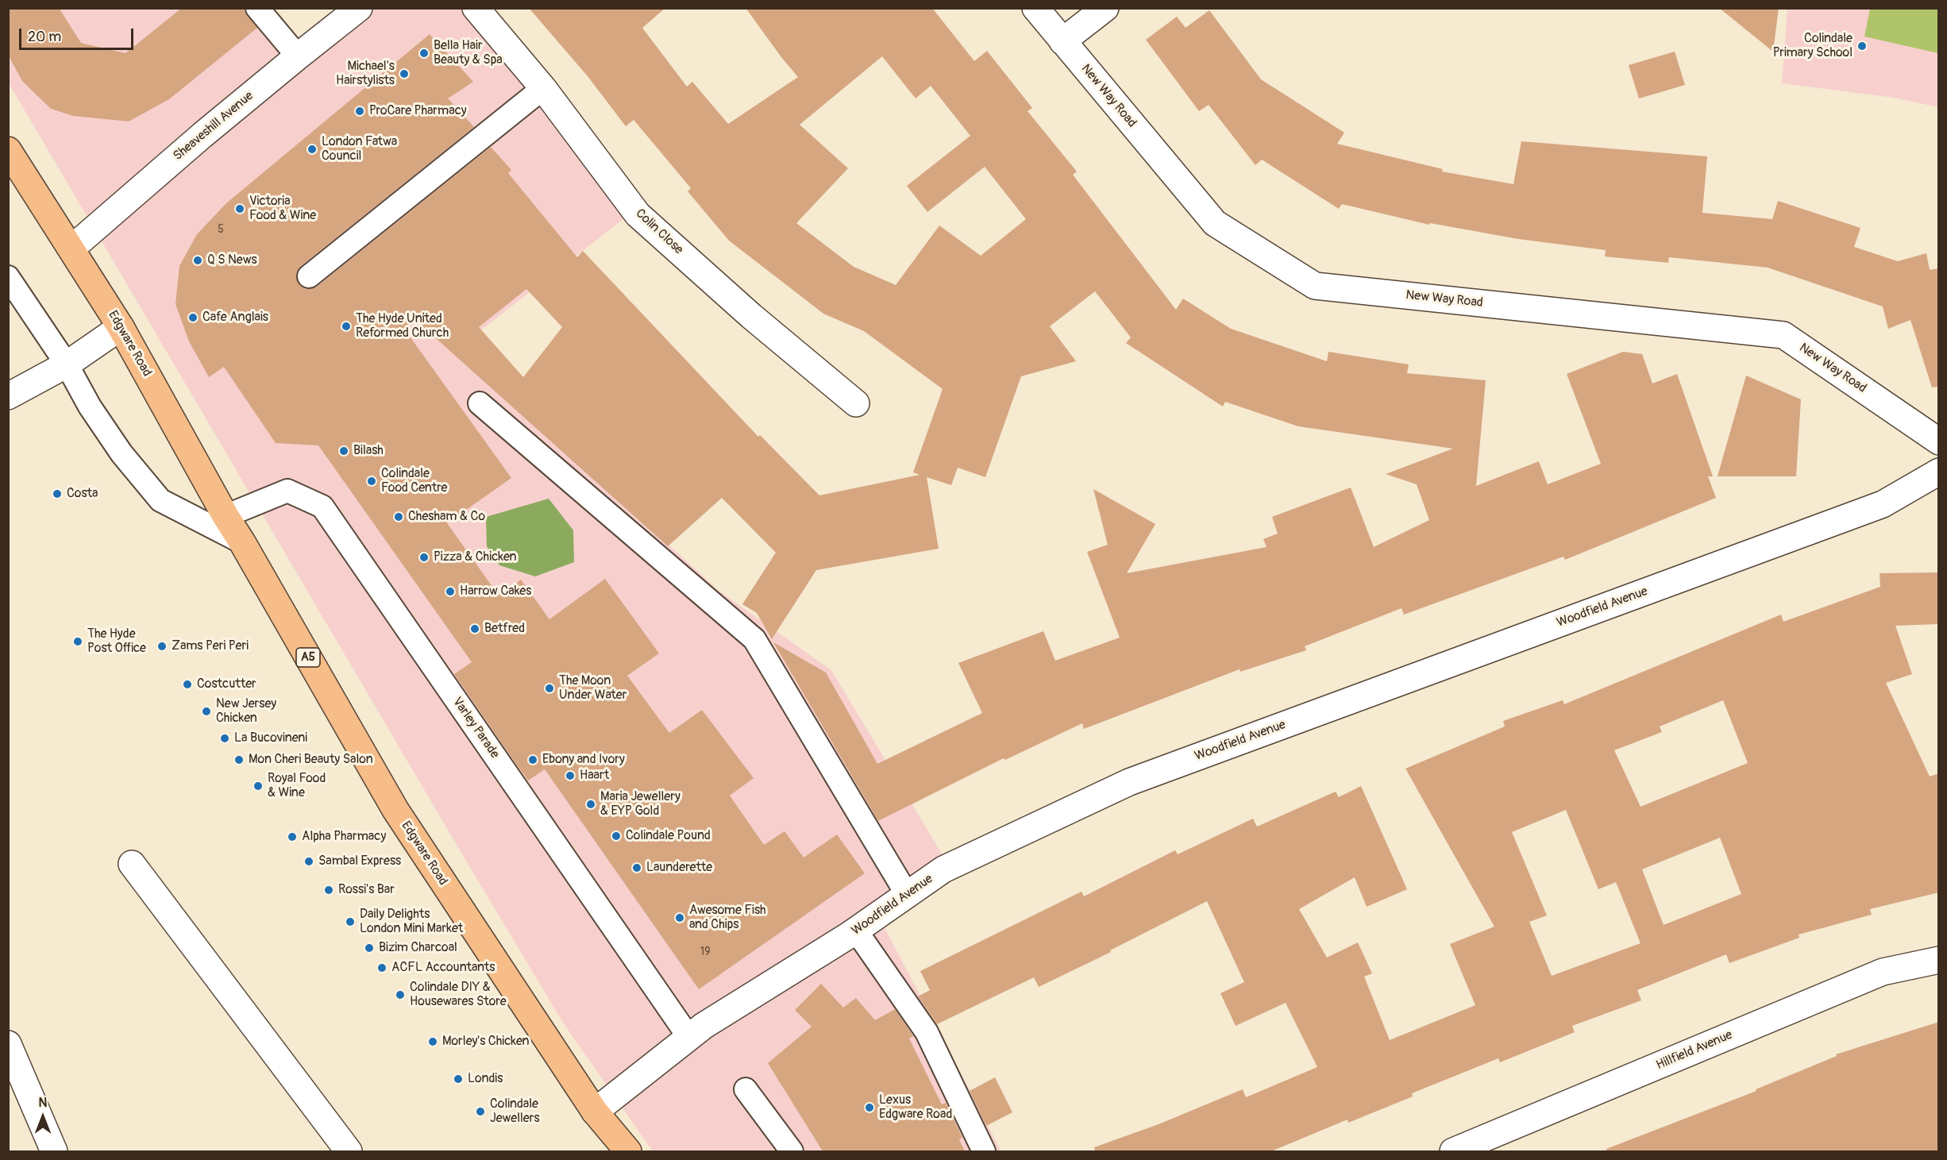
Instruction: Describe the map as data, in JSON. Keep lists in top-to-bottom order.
{
  "streets": {
    "main road": ["Edgware Road", "A5"],
    "street": [
      "New Way Road",
      "Sheaveshill Avenue",
      "Colin Close",
      "Woodfield Avenue",
      "Hillfield Avenue"
    ],
    "lane": ["Varley Parade"]
  },
  "crossings": [
    ["Sheaveshill Avenue", "Edgware Road"],
    ["Edgware Road", "Woodfield Avenue"],
    ["Edgware Road", "Varley Parade"],
    ["Woodfield Avenue", "Varley Parade"]
  ],
  "places": [
    "Colindale Primary School",
    "Bella Hair Beauty & Spa",
    "Michael's Hairstylists",
    "ProCare Pharmacy",
    "London Fatwa Council",
    "Victoria Food & Wine",
    "Q S News",
    "Cafe Anglais",
    "The Hyde United Reformed Church",
    "Bilash",
    "Colindale Food Centre",
    "Costa",
    "Chesham & Co",
    "Pizza & Chicken",
    "Harrow Cakes",
    "Betfred",
    "The Hyde Post Office",
    "Zams Peri Peri",
    "Costcutter",
    "The Moon Under Water",
    "New Jersey Chicken",
    "La Bucovineni",
    "Mon Cheri Beauty Salon",
    "Ebony and Ivory",
    "Haart",
    "Royal Food & Wine",
    "Maria Jewellery & EYP Gold",
    "Colindale Pound",
    "Alpha Pharmacy",
    "Sambal Express",
    "Launderette",
    "Rossi's Bar",
    "Awesome Fish and Chips",
    "Daily Delights London Mini Market",
    "Bizim Charcoal",
    "ACFL Accountants",
    "Colindale DIY & Housewares Store",
    "Morley's Chicken",
    "Londis",
    "Lexus Edgware Road",
    "Colindale Jewellers"
  ],
  "house_numbers": ["5", "19"],
  "scale_bar": "20 m",
  "north": "top"
}
